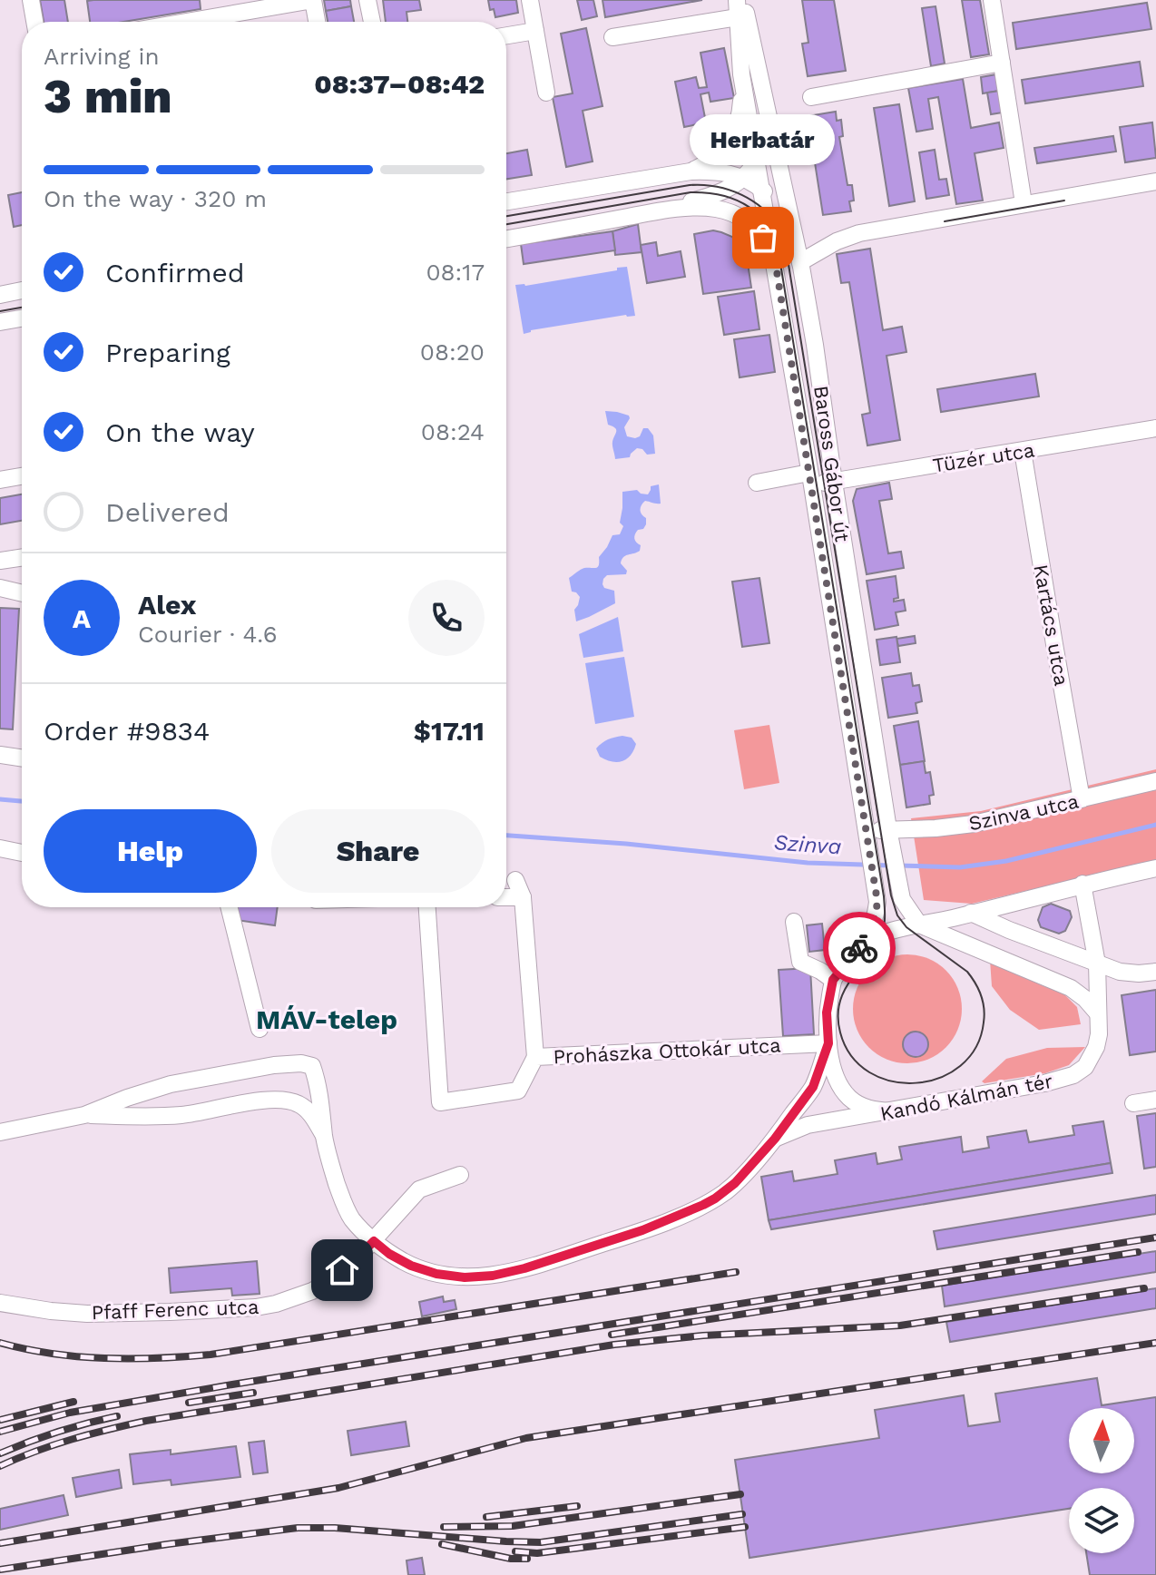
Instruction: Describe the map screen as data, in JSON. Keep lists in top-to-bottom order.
{
  "streets": {
    "street": [
      "Tüzér utca",
      "Baross Gábor út",
      "Kartács utca",
      "Szinva utca",
      "Prohászka Ottokár utca",
      "Kandó Kálmán tér",
      "Pfaff Ferenc utca"
    ]
  },
  "crossings": [
    ["Tüzér utca", "Baross Gábor út"],
    ["Tüzér utca", "Kartács utca"],
    ["Baross Gábor út", "Szinva utca"],
    ["Kartács utca", "Szinva utca"]
  ],
  "districts": ["MÁV-telep"],
  "water": ["Szinva"],
  "places": ["Herbatár"],
  "north": "top",
  "page": {
    "heading": ["3 min", "Arriving in", "08:37–08:42"],
    "panel": [
      "Alex",
      "Courier · 4.6",
      "Order #9834",
      "$17.11"
    ],
    "bubble": "Herbatár",
    "bar": "On the way · 320 m",
    "list": [
      ["Confirmed", "08:17"],
      ["Preparing", "08:20"],
      ["On the way", "08:24"],
      "Delivered"
    ],
    "round": "A",
    "buttons": ["Help", "Share"]
  }
}
